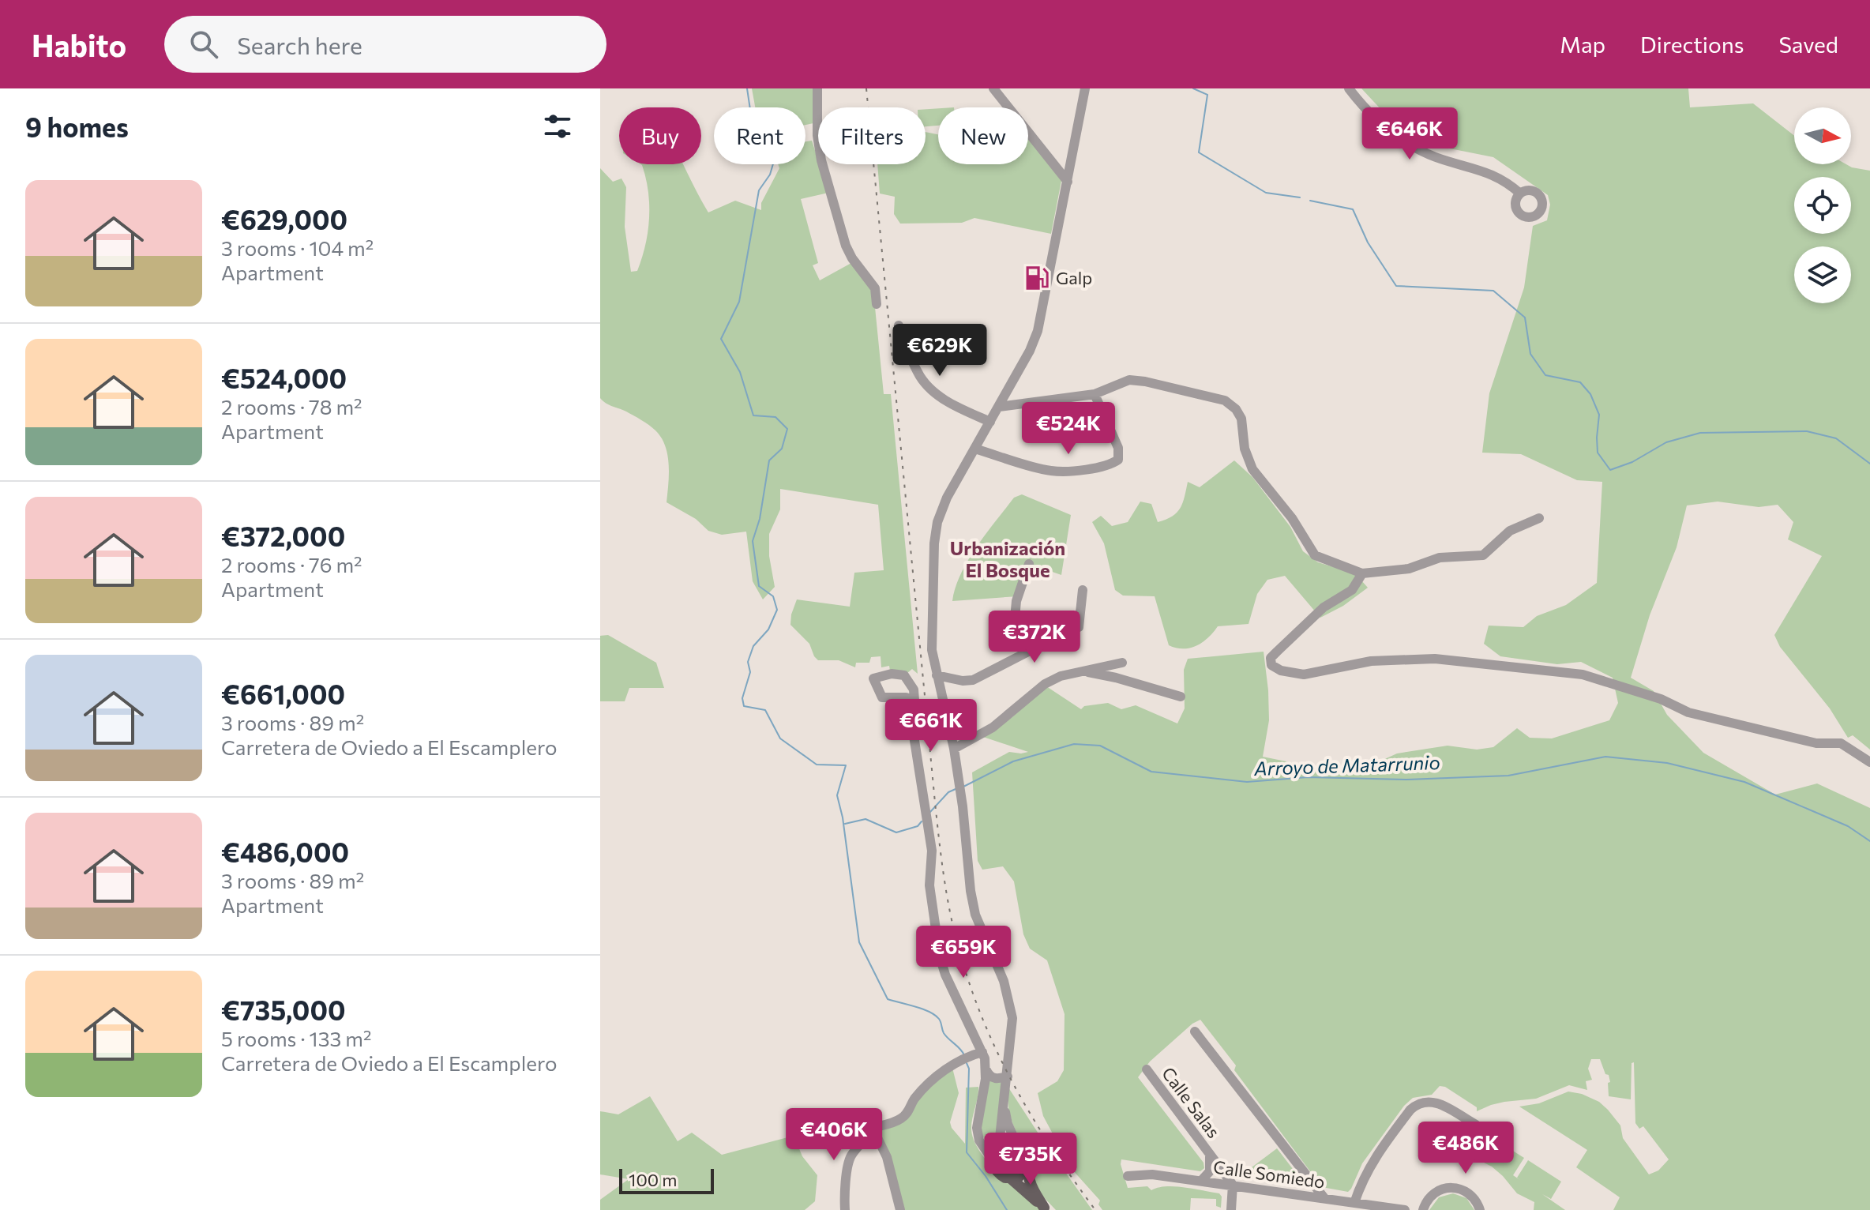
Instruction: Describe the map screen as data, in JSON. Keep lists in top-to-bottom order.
{
  "streets": {
    "street": ["Calle Salas", "Calle Somiedo"]
  },
  "crossings": [
    ["Calle Salas", "Calle Somiedo"]
  ],
  "districts": ["Urbanización El Bosque"],
  "water": ["Arroyo de Matarrunio"],
  "places": {
    "fuel station": ["Galp"]
  },
  "scale_bar": "100 m",
  "north": "right",
  "page": {
    "header": "Habito",
    "search": "Search here",
    "nav": ["Map", "Directions", "Saved"],
    "heading": "9 homes",
    "price": [
      "€646K",
      "€629K",
      "€524K",
      "€372K",
      "€661K",
      "€659K",
      "€406K",
      "€486K",
      "€735K"
    ],
    "chip": [
      "Buy",
      "Rent",
      "Filters",
      "New"
    ],
    "list": [
      {
        "name": "€629,000",
        "note": "3 rooms · 104 m² · Apartment"
      },
      {
        "name": "€524,000",
        "note": "2 rooms · 78 m² · Apartment"
      },
      {
        "name": "€372,000",
        "note": "2 rooms · 76 m² · Apartment"
      },
      {
        "name": "€661,000",
        "note": "3 rooms · 89 m² · Carretera de Oviedo a El Escamplero"
      },
      {
        "name": "€486,000",
        "note": "3 rooms · 89 m² · Apartment"
      },
      {
        "name": "€735,000",
        "note": "5 rooms · 133 m² · Carretera de Oviedo a El Escamplero"
      }
    ],
    "scale": "100 m"
  }
}
